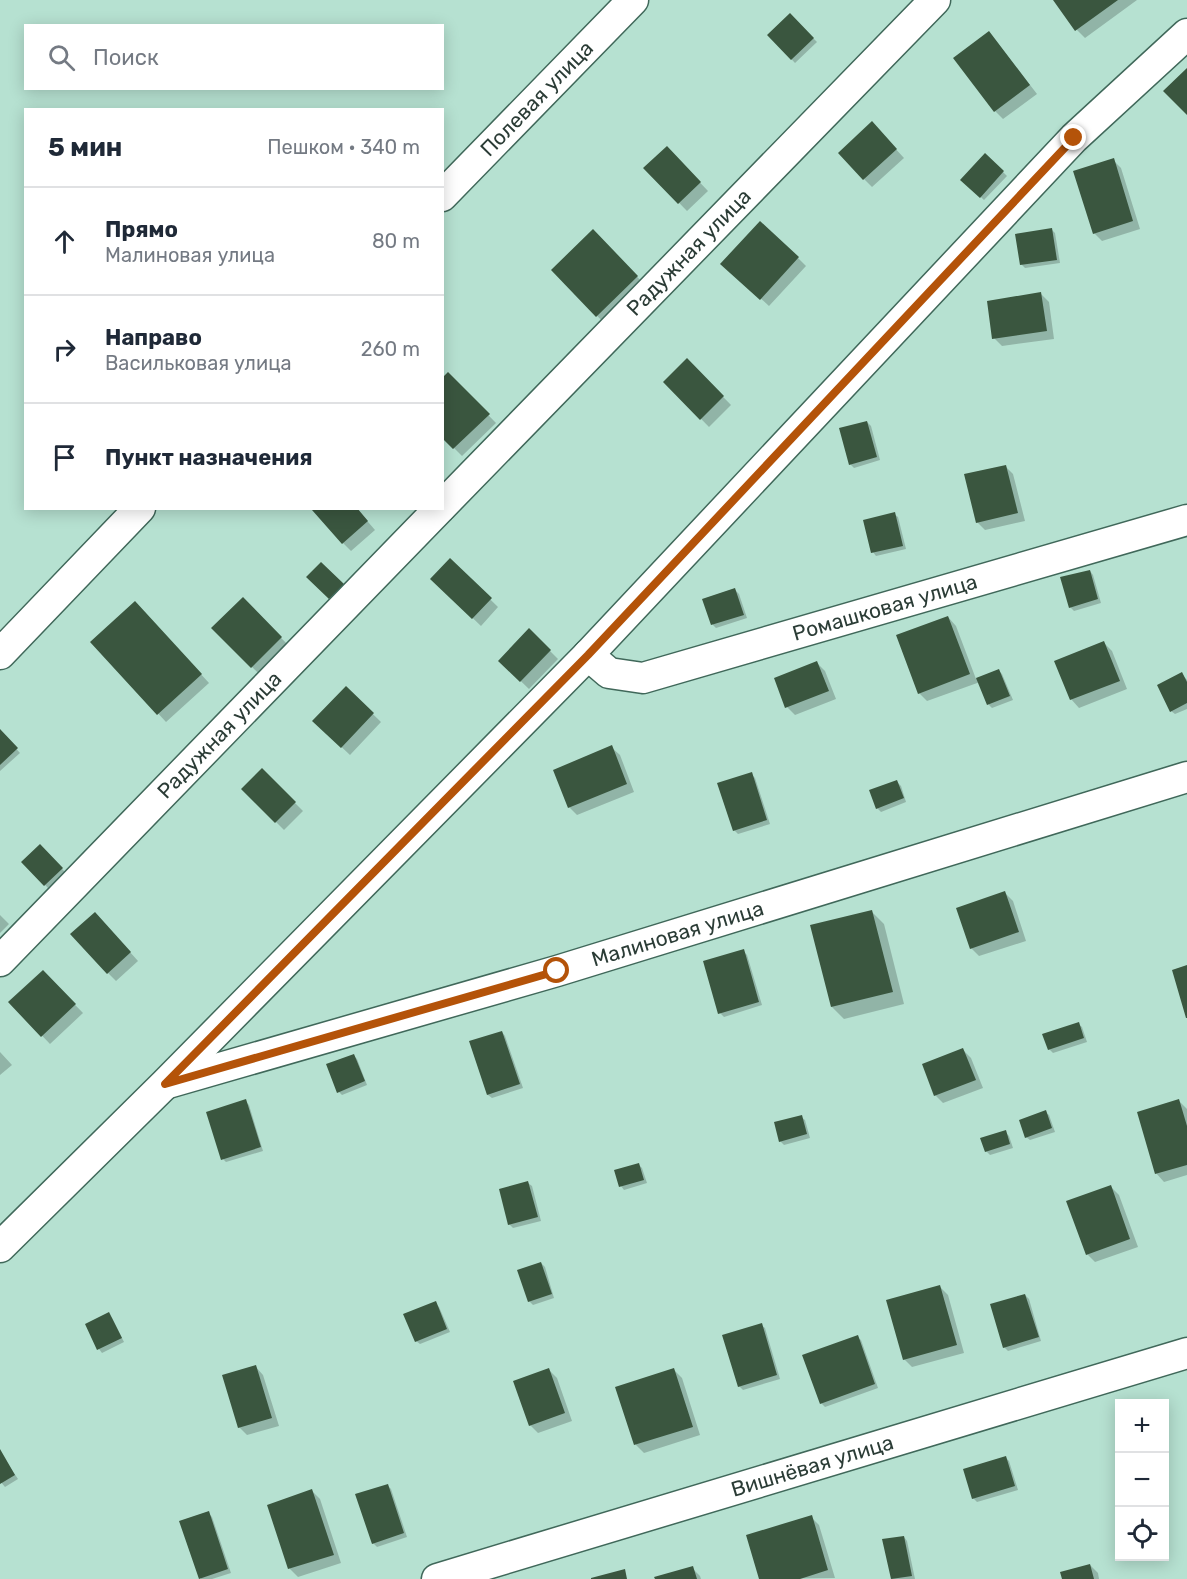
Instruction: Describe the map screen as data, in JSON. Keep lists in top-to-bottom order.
{
  "streets": {
    "street": [
      "Полевая улица",
      "Радужная улица",
      "Ромашковая улица",
      "Малиновая улица",
      "Вишнёвая улица"
    ]
  },
  "page": {
    "search": "Поиск",
    "heading": ["5 мин", "Пешком · 340 m"],
    "list": [
      ["Прямо", "Малиновая улица", "80 m"],
      ["Направо", "Васильковая улица", "260 m"],
      "Пункт назначения"
    ],
    "map_buttons": ["+", "−"]
  }
}
